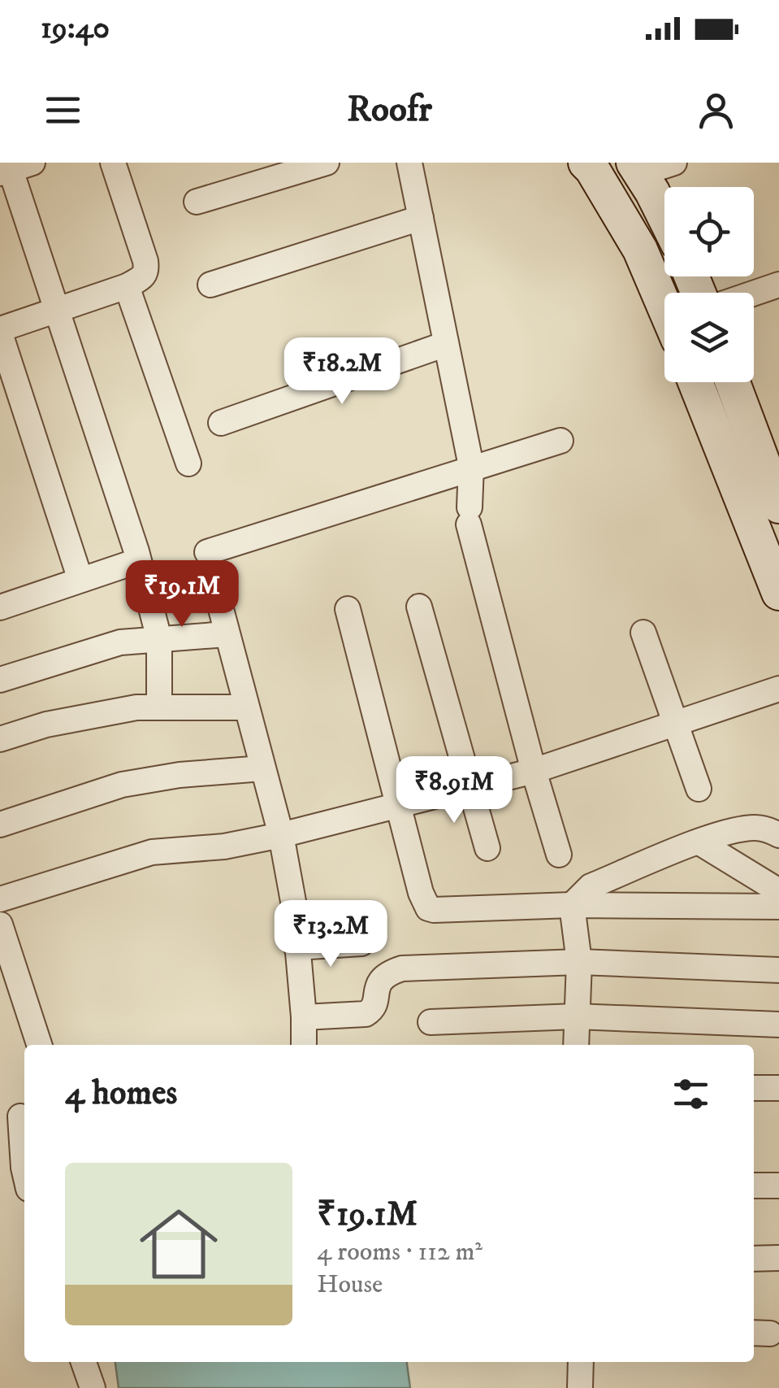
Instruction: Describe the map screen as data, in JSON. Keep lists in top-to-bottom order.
{
  "page": {
    "status": "19:40",
    "header": "Roofr",
    "price": [
      "₹18.2M",
      "₹19.1M",
      "₹8.91M",
      "₹13.2M"
    ],
    "heading": "4 homes",
    "list": [
      {
        "name": "₹19.1M",
        "note": "4 rooms · 112 m² · House"
      }
    ]
  }
}
